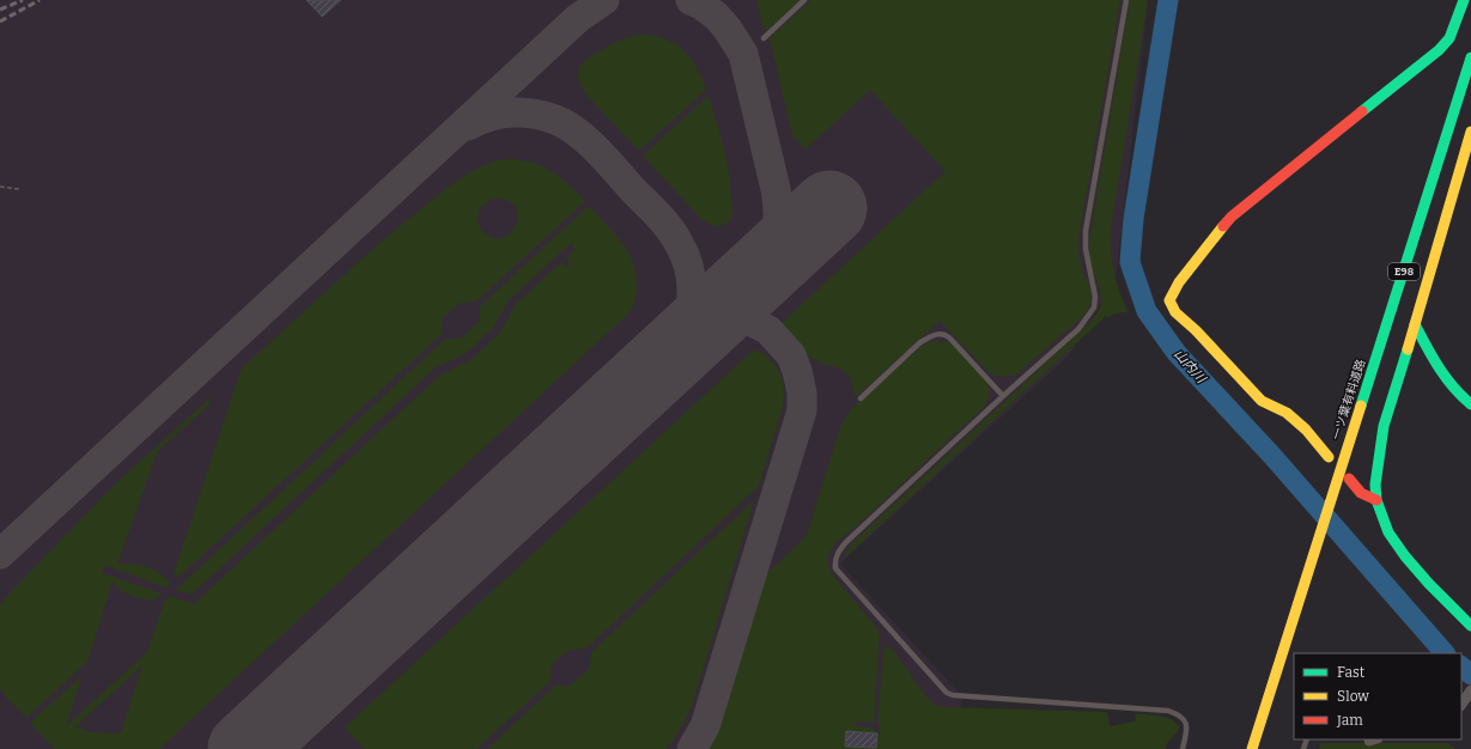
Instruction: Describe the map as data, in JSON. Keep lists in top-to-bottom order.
{
  "streets": {
    "street": ["E98", "一ツ葉有料道路"]
  },
  "water": ["山内川"],
  "legend": ["Fast", "Slow", "Jam"]
}
